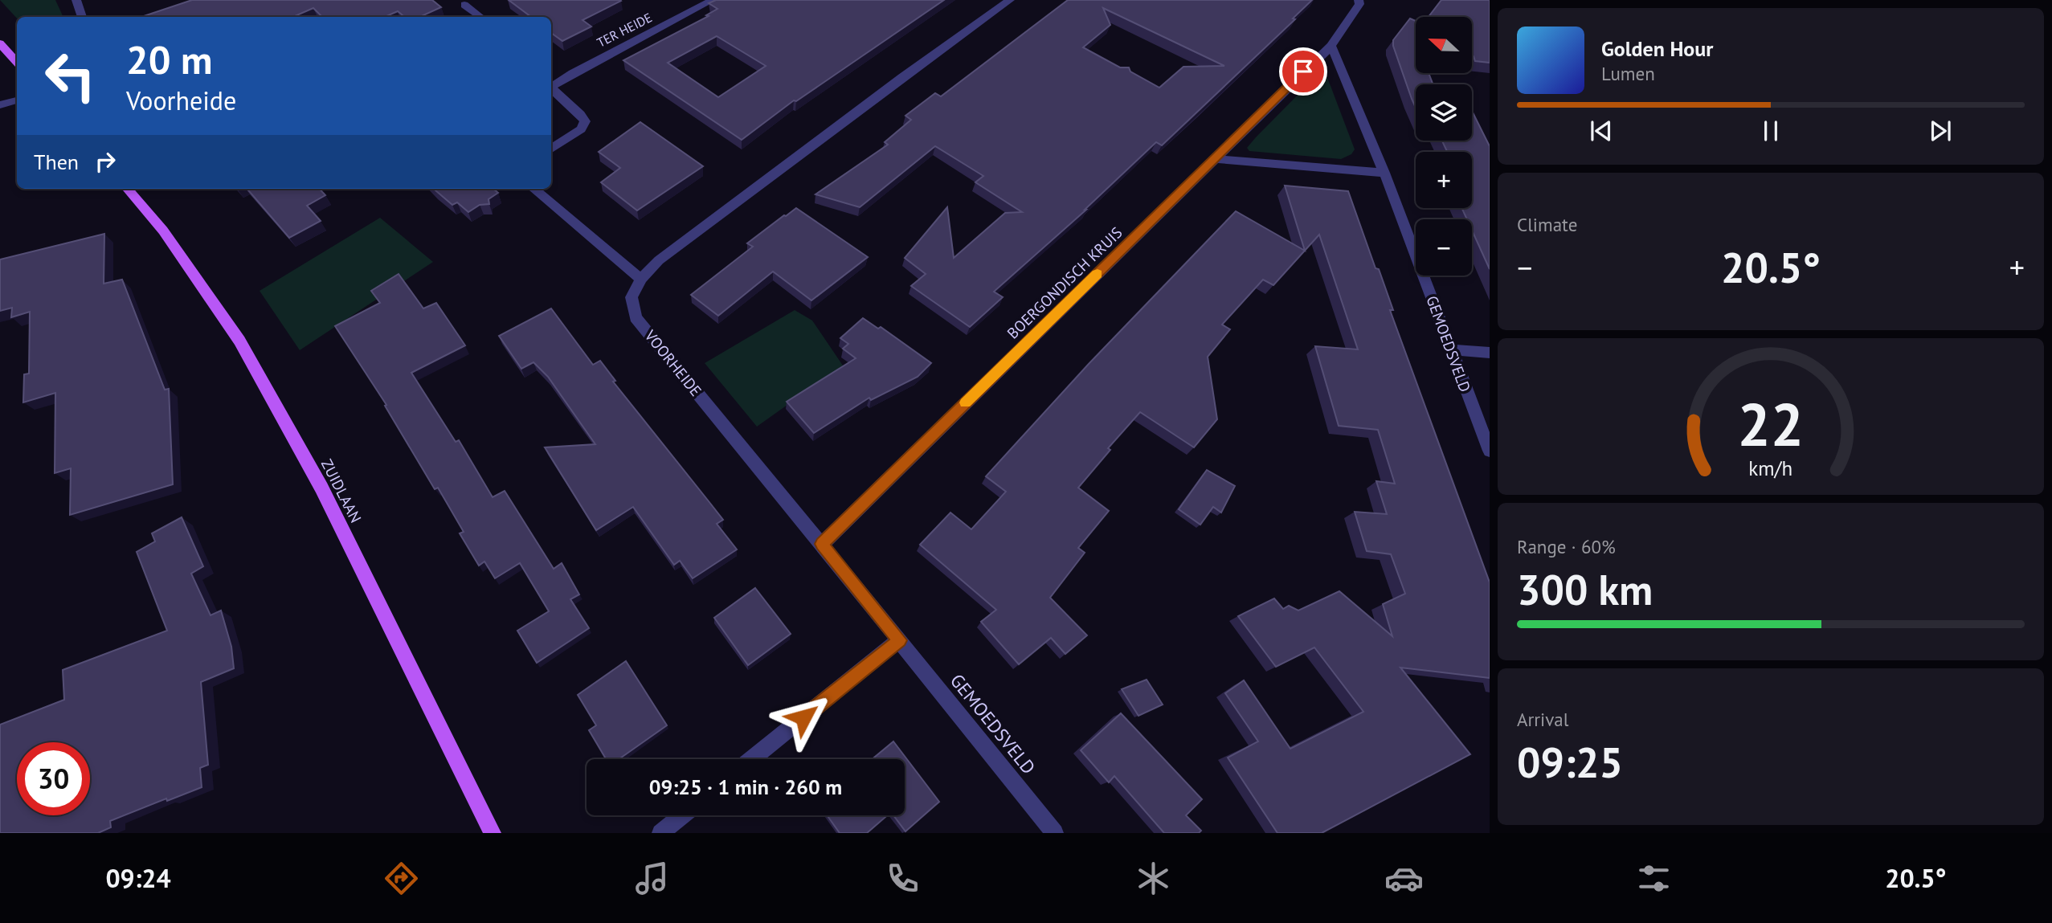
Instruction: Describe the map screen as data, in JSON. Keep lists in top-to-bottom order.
{
  "streets": {
    "main road": ["ZUIDLAAN"],
    "street": [
      "TER HEIDE",
      "BOERGONDISCH KRUIS",
      "GEMOEDSVELD",
      "VOORHEIDE"
    ]
  },
  "crossings": [
    ["BOERGONDISCH KRUIS", "GEMOEDSVELD"],
    ["BOERGONDISCH KRUIS", "VOORHEIDE"],
    ["GEMOEDSVELD", "VOORHEIDE"]
  ],
  "north": "left",
  "page": {
    "map_buttons": ["+", "−"],
    "turn": ["20 m", "Voorheide"],
    "song": ["Golden Hour", "Lumen"],
    "then": "Then",
    "tile": [
      "Climate",
      ["Range · 60%", "300 km"],
      ["Arrival", "09:25"]
    ],
    "heat": ["−", "20.5°", "+"],
    "limit": "30",
    "trip": "09:25 · 1 min · 260 m",
    "tabs": ["09:24", "20.5°"],
    "gauge": ["22", "km/h"]
  }
}
